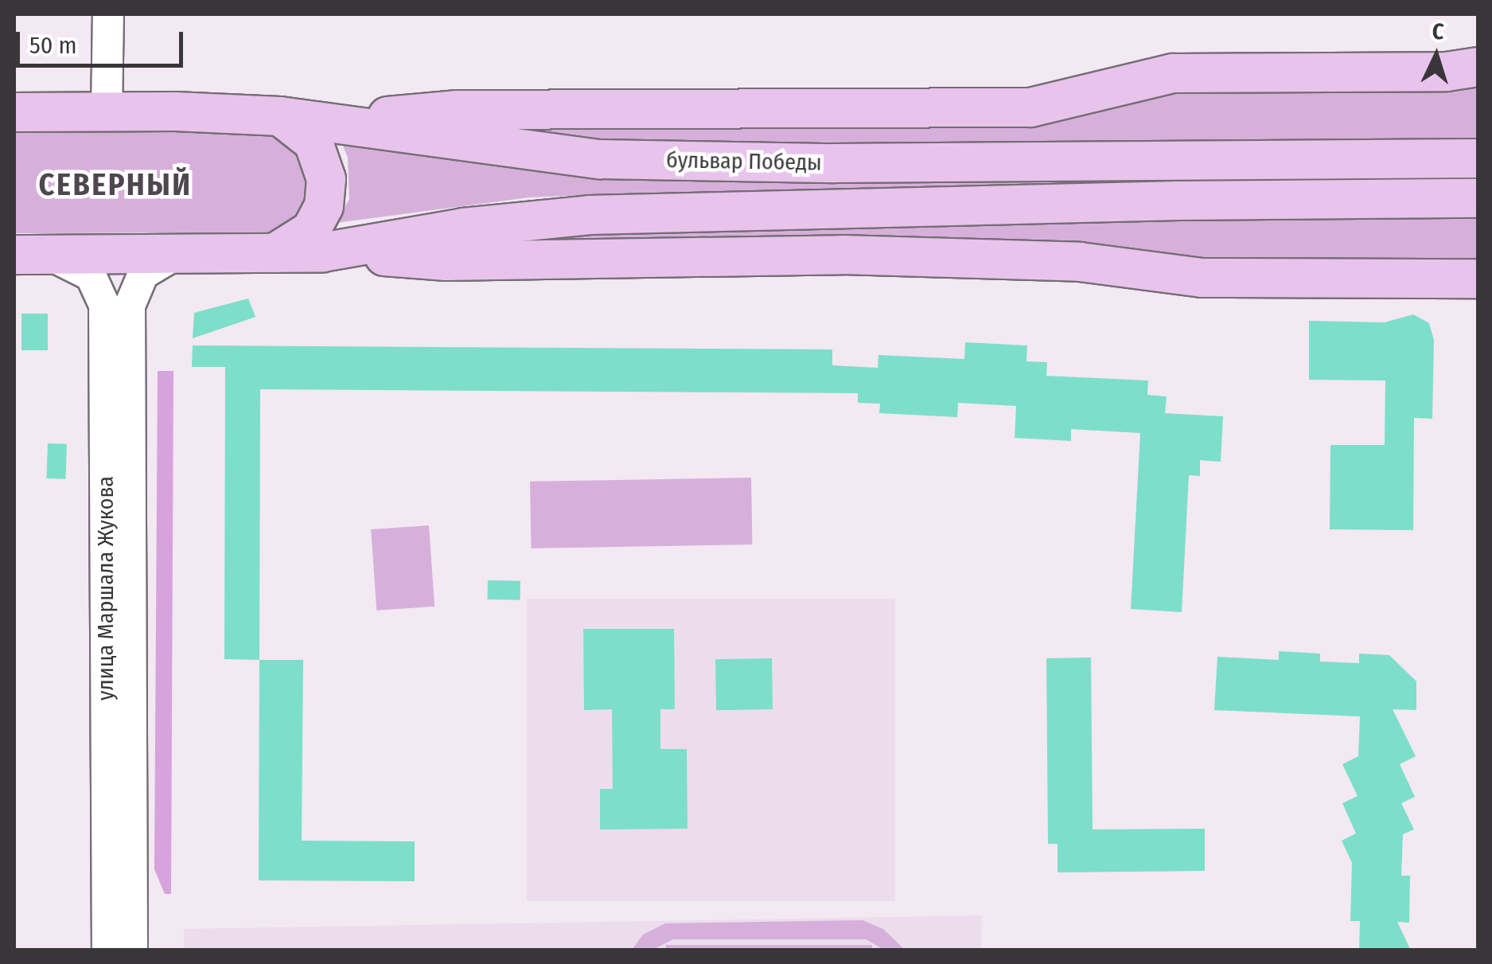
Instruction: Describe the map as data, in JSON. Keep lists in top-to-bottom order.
{
  "streets": {
    "main road": ["бульвар Победы"],
    "street": ["улица Маршала Жукова"]
  },
  "districts": ["СЕВЕРНЫЙ"],
  "scale_bar": "50 m",
  "north": "top"
}
